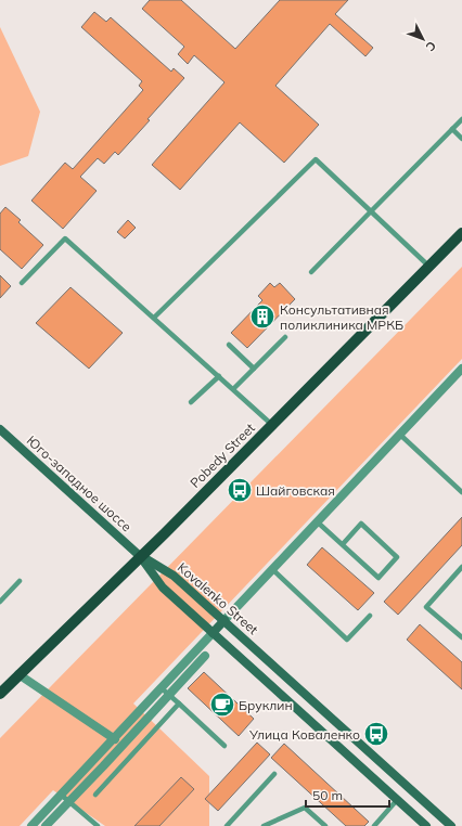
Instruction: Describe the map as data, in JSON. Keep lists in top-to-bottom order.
{
  "streets": {
    "main road": ["Pobedy Street", "Юго-западное шоссе", "Kovalenko Street"]
  },
  "crossings": [
    ["Pobedy Street", "Юго-западное шоссе"],
    ["Pobedy Street", "Kovalenko Street"],
    ["Юго-западное шоссе", "Kovalenko Street"]
  ],
  "places": {
    "building": ["Консультативная поликлиника МРКБ"],
    "bus stop": ["Шайговская", "Улица Коваленко"],
    "cafe": ["Бруклин"]
  },
  "scale_bar": "50 m",
  "north": "bottom right"
}
